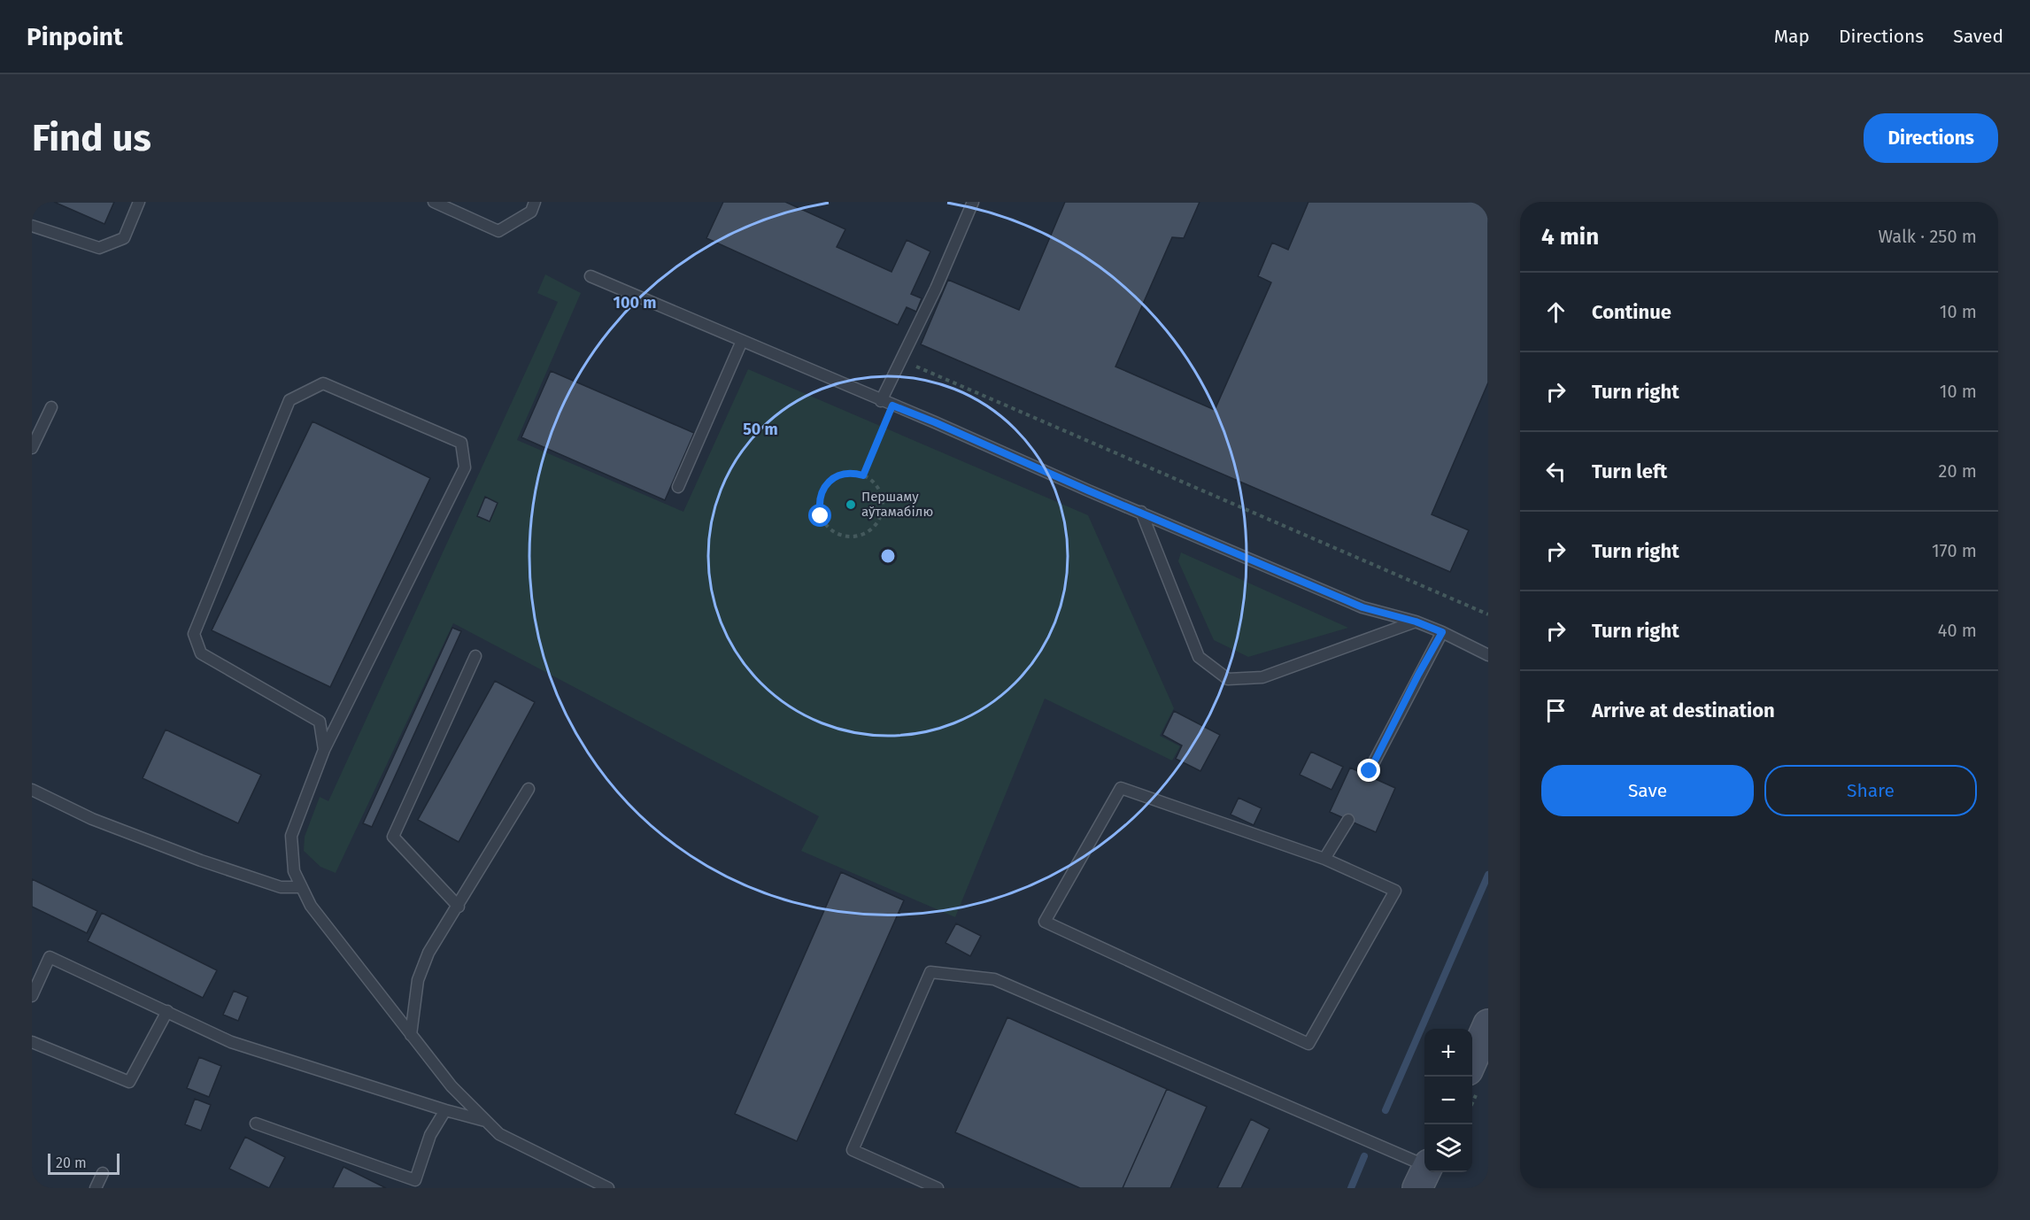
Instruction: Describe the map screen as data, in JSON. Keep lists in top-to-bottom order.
{
  "places": ["Першаму аўтамабілю"],
  "scale_bar": "20 m",
  "page": {
    "header": "Pinpoint",
    "nav": ["Map", "Directions", "Saved"],
    "buttons": [
      "Directions",
      ["Save", "Share"]
    ],
    "title": "Find us",
    "heading": ["4 min", "Walk · 250 m"],
    "list": [
      ["Continue", "10 m"],
      ["Turn right", "10 m"],
      ["Turn left", "20 m"],
      ["Turn right", "170 m"],
      ["Turn right", "40 m"],
      "Arrive at destination"
    ],
    "map_buttons": ["+", "−"],
    "scale": "20 m"
  },
  "rings": ["100 m", "50 m"]
}
